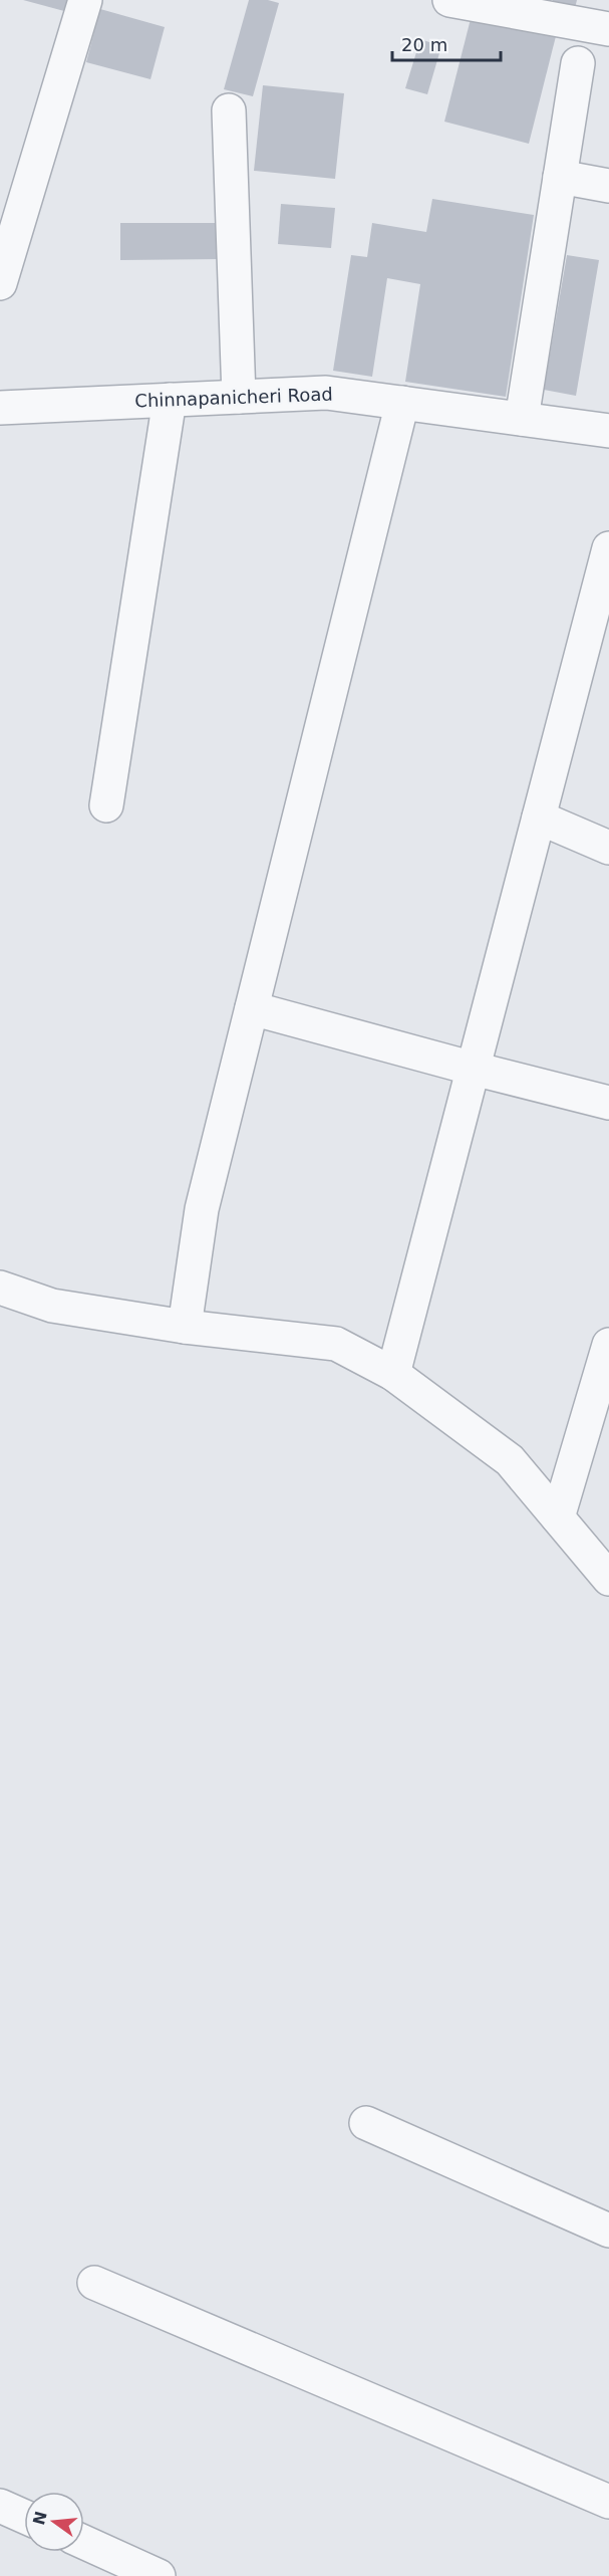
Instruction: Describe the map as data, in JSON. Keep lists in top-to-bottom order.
{
  "streets": {
    "street": ["Chinnapanicheri Road"]
  },
  "scale_bar": "20 m",
  "north": "left"
}
